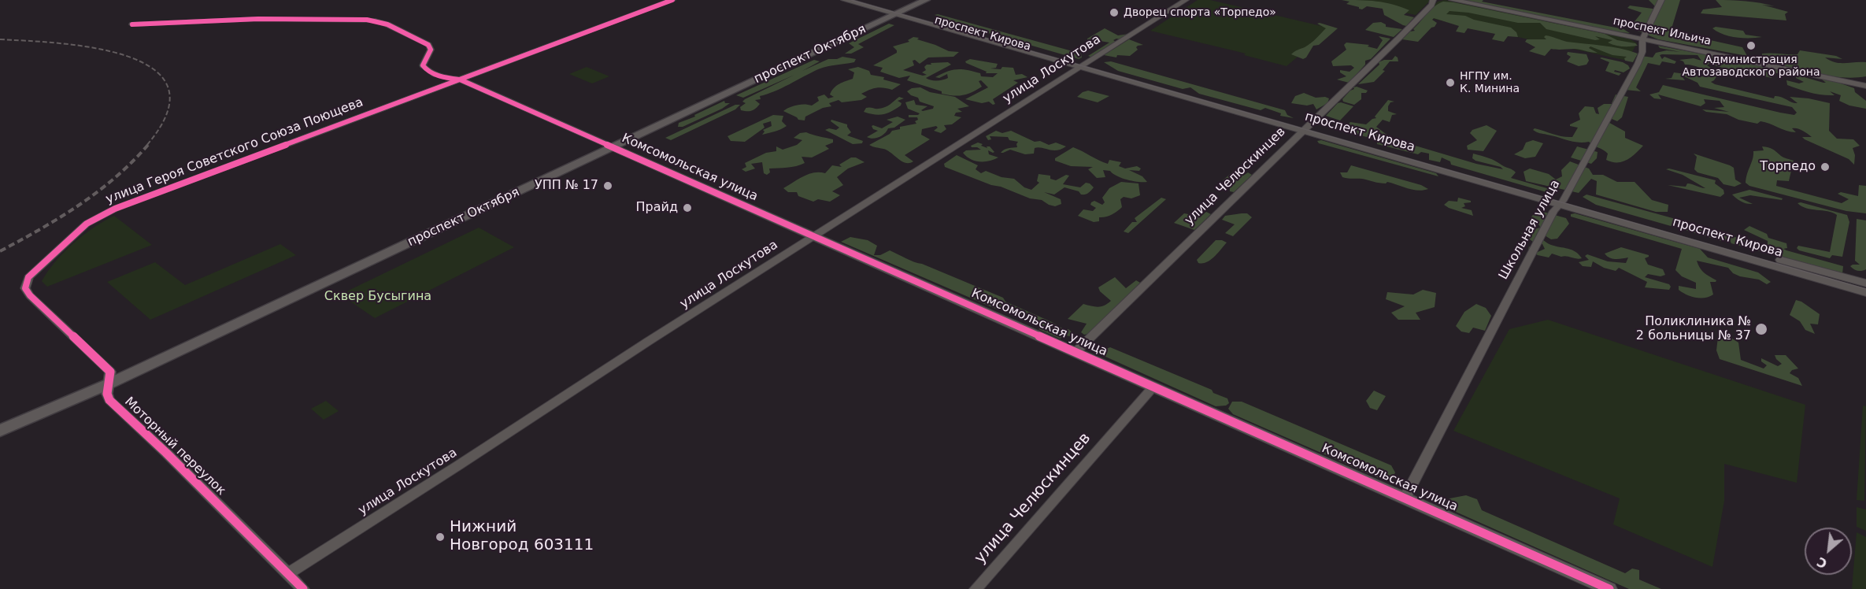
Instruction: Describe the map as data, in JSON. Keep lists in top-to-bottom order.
{
  "streets": {
    "main road": ["проспект Октября"],
    "street": [
      "проспект Ильича",
      "проспект Кирова",
      "улица Лоскутова",
      "улица Героя Советского Союза Поющева",
      "Комсомольская улица",
      "улица Челюскинцев",
      "Школьная улица",
      "Моторный переулок"
    ]
  },
  "crossings": [
    ["проспект Ильича", "Школьная улица"],
    ["проспект Кирова", "проспект Октября"],
    ["проспект Кирова", "улица Лоскутова"],
    ["проспект Кирова", "улица Челюскинцев"],
    ["проспект Кирова", "Школьная улица"],
    ["проспект Октября", "Комсомольская улица"],
    ["проспект Октября", "Моторный переулок"],
    ["улица Лоскутова", "Комсомольская улица"],
    ["улица Лоскутова", "Моторный переулок"],
    ["улица Героя Советского Союза Поющева", "Комсомольская улица"],
    ["улица Героя Советского Союза Поющева", "Моторный переулок"],
    ["Комсомольская улица", "улица Челюскинцев"],
    ["Комсомольская улица", "Школьная улица"]
  ],
  "parks": ["Сквер Бусыгина"],
  "places": [
    "Дворец спорта «Торпедо»",
    "Администрация Автозаводского района",
    "НГПУ им. К. Минина",
    "Торпедо",
    "УПП № 17",
    "Прайд",
    "Поликлиника № 2 больницы № 37",
    "Нижний Новгород 603111"
  ],
  "north": "bottom left"
}
